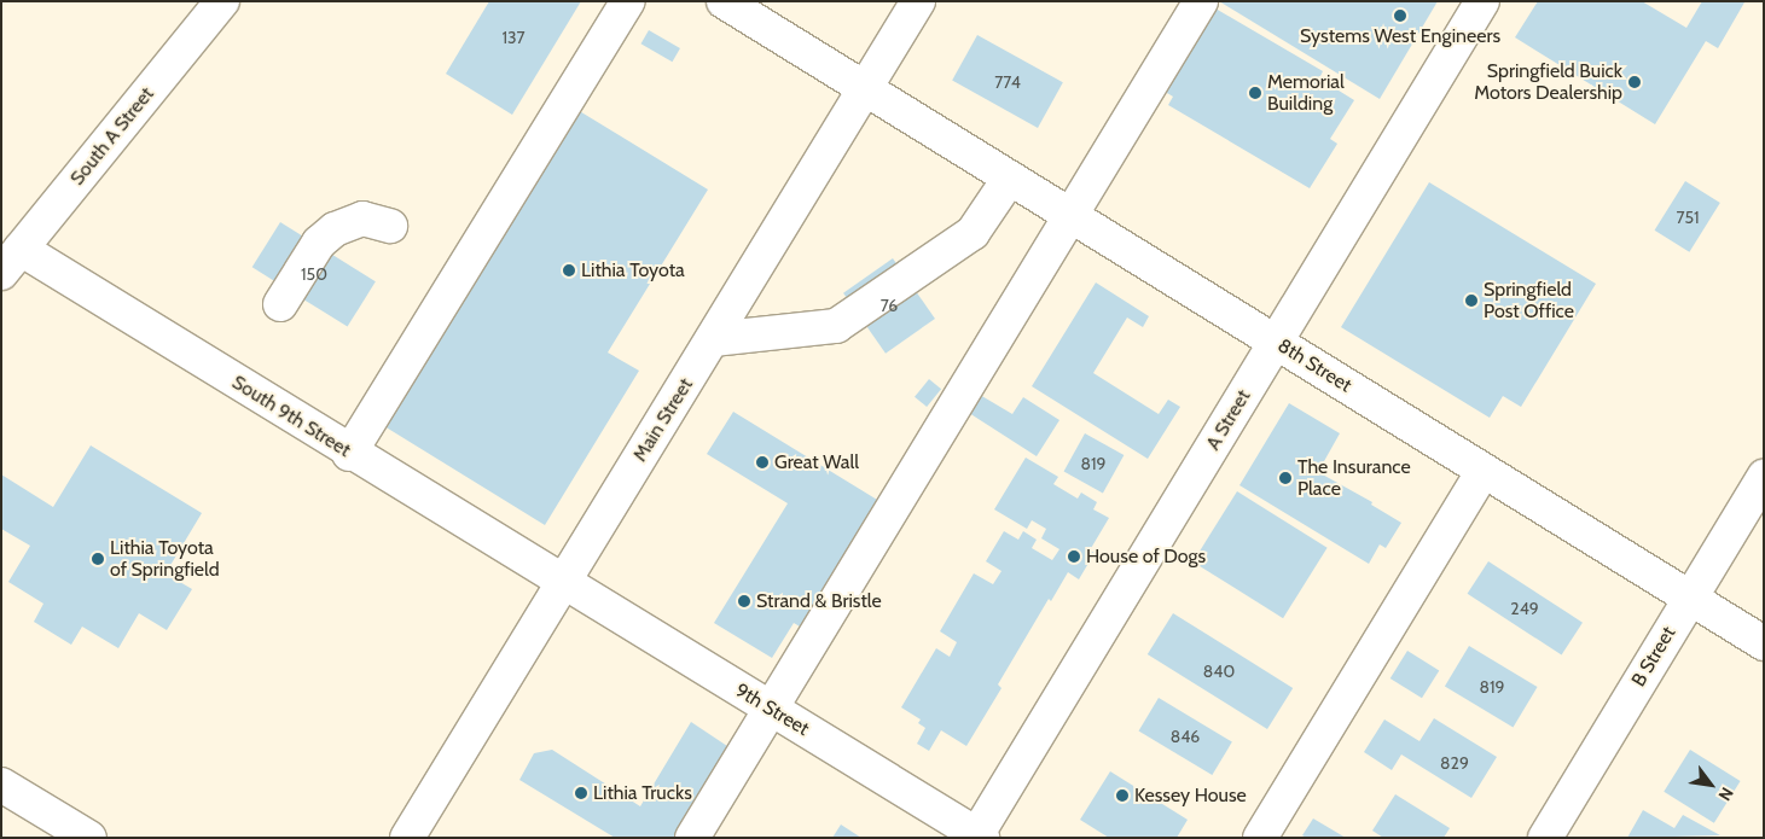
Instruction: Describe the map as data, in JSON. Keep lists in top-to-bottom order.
{
  "streets": {
    "street": [
      "South A Street",
      "8th Street",
      "South 9th Street",
      "Main Street",
      "A Street",
      "B Street",
      "9th Street"
    ]
  },
  "crossings": [
    ["South A Street", "South 9th Street"],
    ["8th Street", "Main Street"],
    ["8th Street", "A Street"],
    ["8th Street", "B Street"],
    ["South 9th Street", "Main Street"],
    ["South 9th Street", "9th Street"],
    ["Main Street", "9th Street"],
    ["A Street", "9th Street"]
  ],
  "places": [
    "Systems West Engineers",
    "Springfield Buick Motors Dealership",
    "Memorial Building",
    "Lithia Toyota",
    "Springfield Post Office",
    "Great Wall",
    "The Insurance Place",
    "House of Dogs",
    "Lithia Toyota of Springfield",
    "Strand & Bristle",
    "Lithia Trucks",
    "Kessey House"
  ],
  "house_numbers": [
    "137",
    "774",
    "751",
    "150",
    "76",
    "819",
    "249",
    "840",
    "819",
    "846",
    "829"
  ],
  "north": "bottom right"
}
